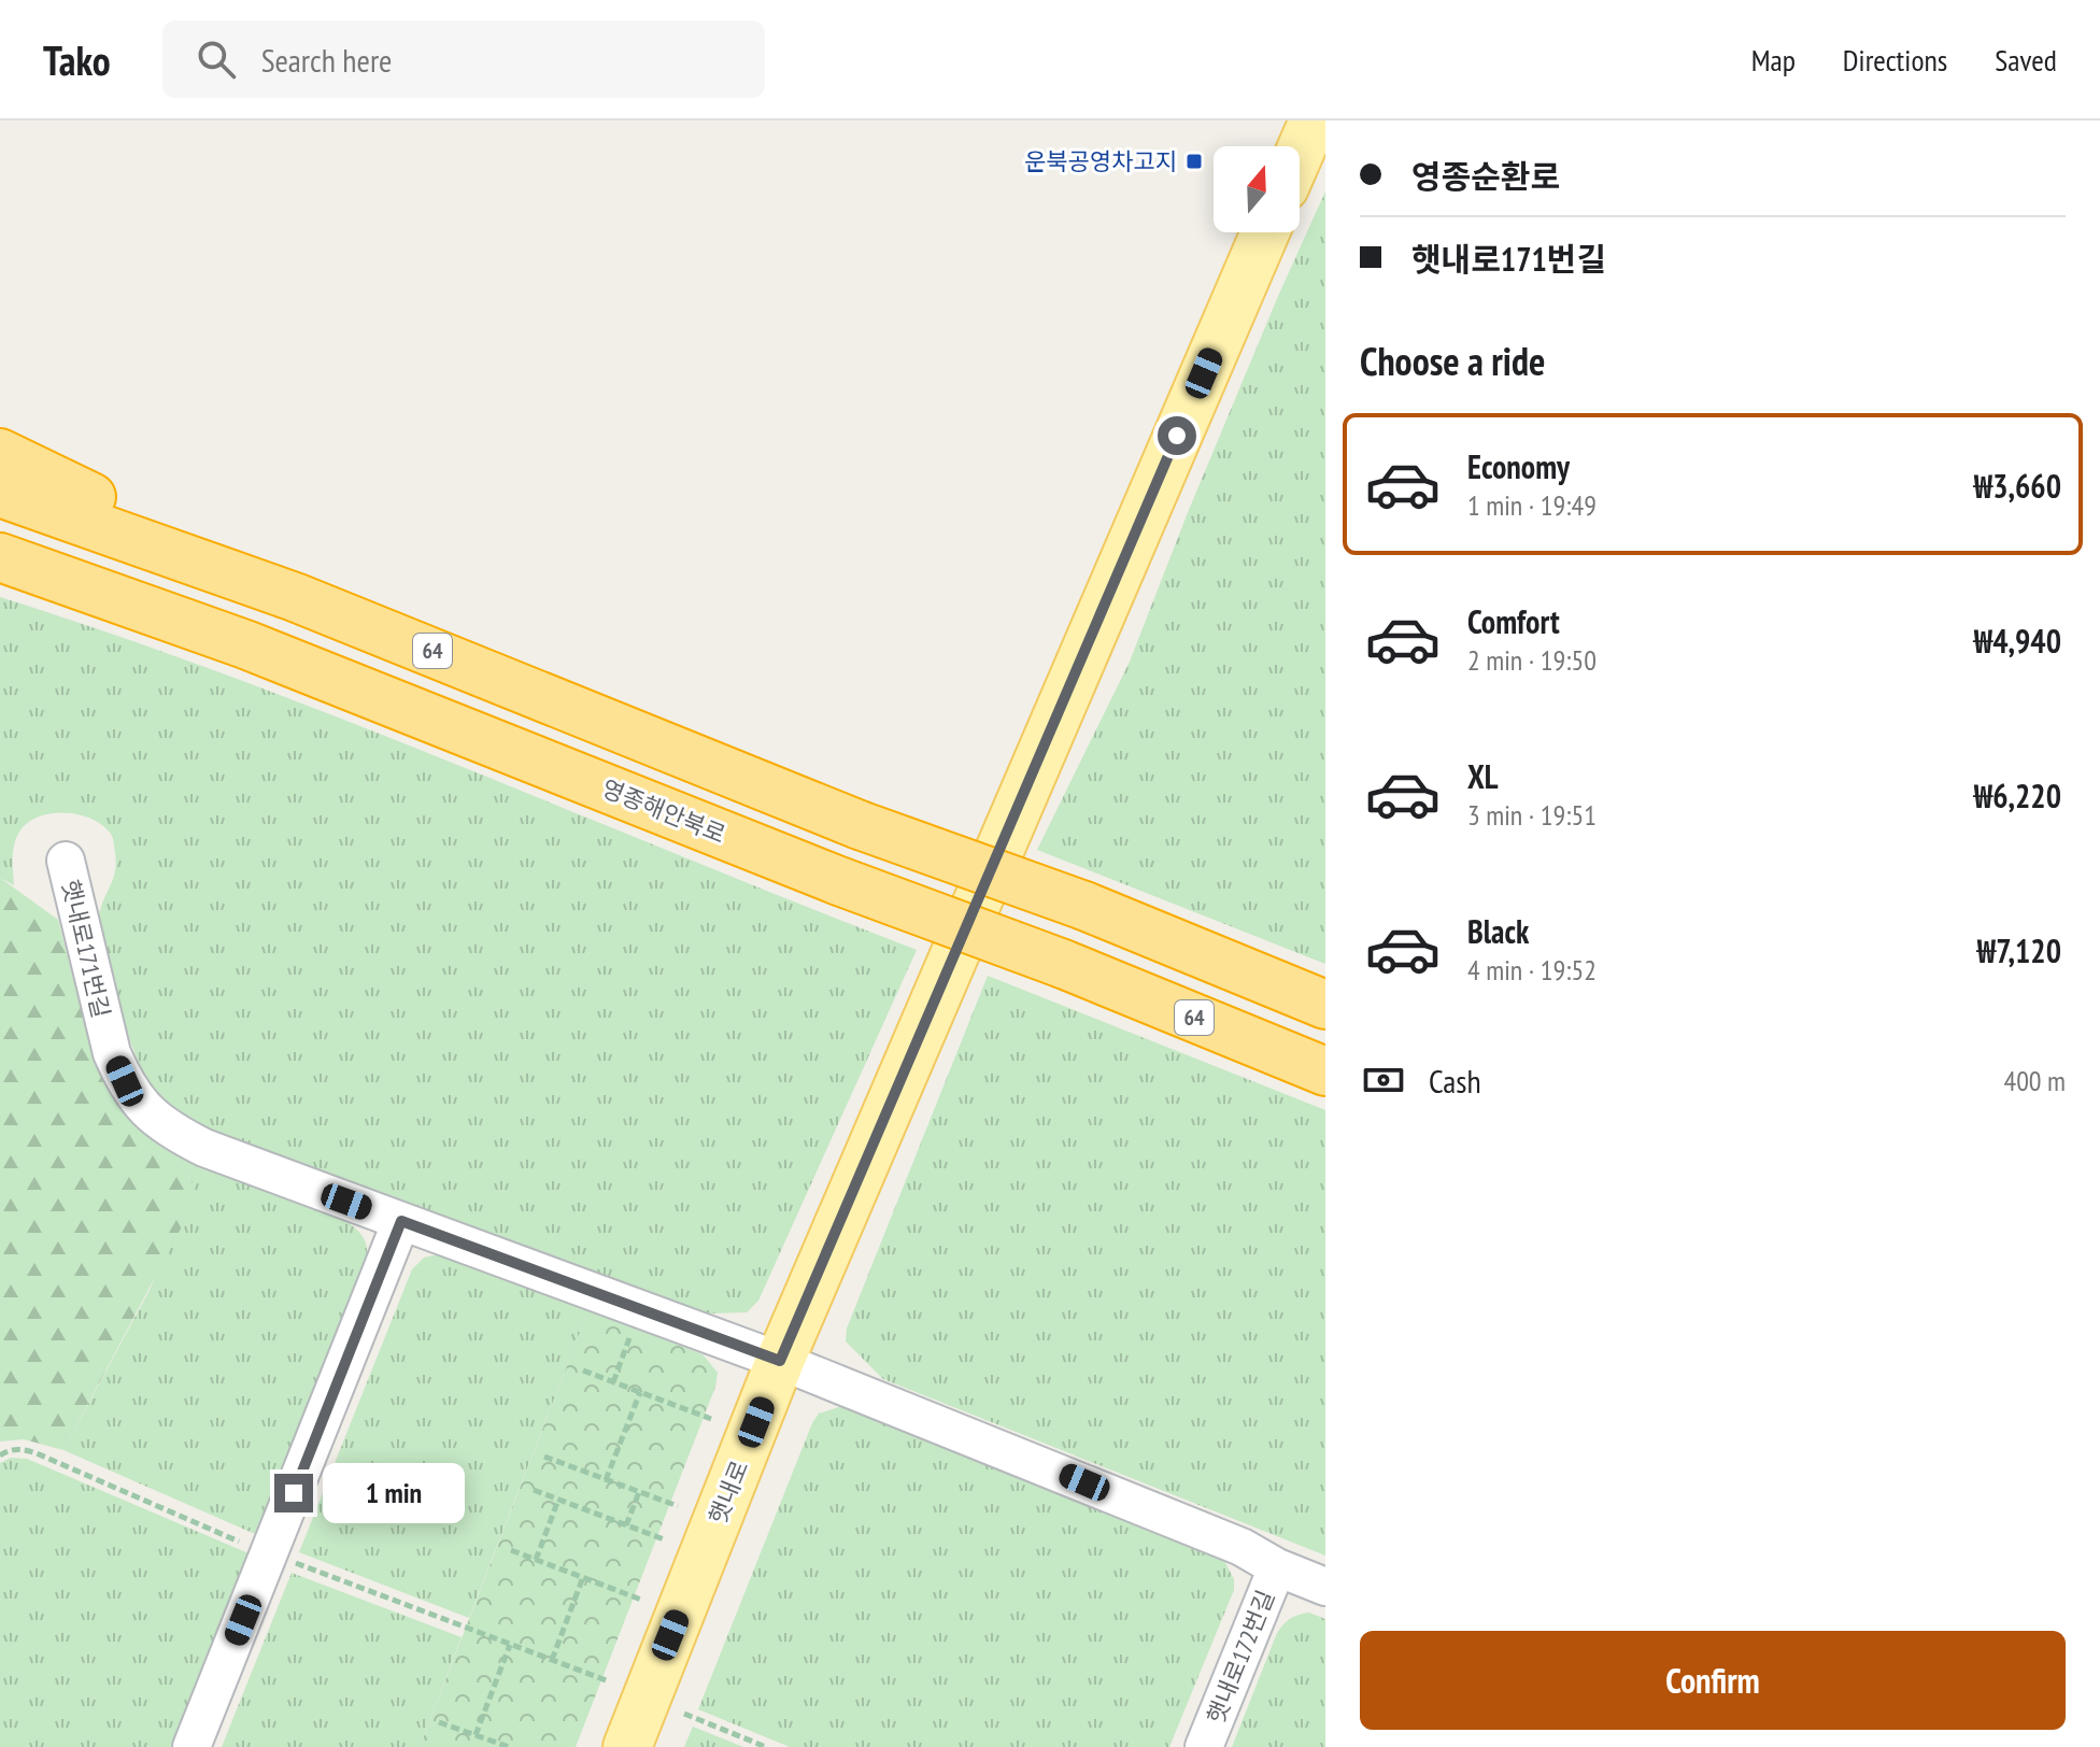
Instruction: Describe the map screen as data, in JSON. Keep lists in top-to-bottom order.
{
  "streets": {
    "highway": ["64", "영종해안북로"],
    "main road": ["햇내로"],
    "street": ["햇내로171번길", "햇내로172번길"]
  },
  "crossings": [
    ["햇내로171번길", "햇내로"],
    ["햇내로171번길", "햇내로172번길"]
  ],
  "places": {
    "transit": ["운북공영차고지"]
  },
  "north": "top",
  "page": {
    "header": "Tako",
    "search": "Search here",
    "nav": ["Map", "Directions", "Saved"],
    "banner": ["영종순환로", "햇내로171번길"],
    "heading": "Choose a ride",
    "list": [
      {
        "name": "Economy",
        "note": "1 min · 19:49",
        "value": "₩3,660"
      },
      {
        "name": "Comfort",
        "note": "2 min · 19:50",
        "value": "₩4,940"
      },
      {
        "name": "XL",
        "note": "3 min · 19:51",
        "value": "₩6,220"
      },
      {
        "name": "Black",
        "note": "4 min · 19:52",
        "value": "₩7,120"
      }
    ],
    "pay": ["Cash", "400 m"],
    "bubble": "1 min",
    "buttons": "Confirm"
  }
}
